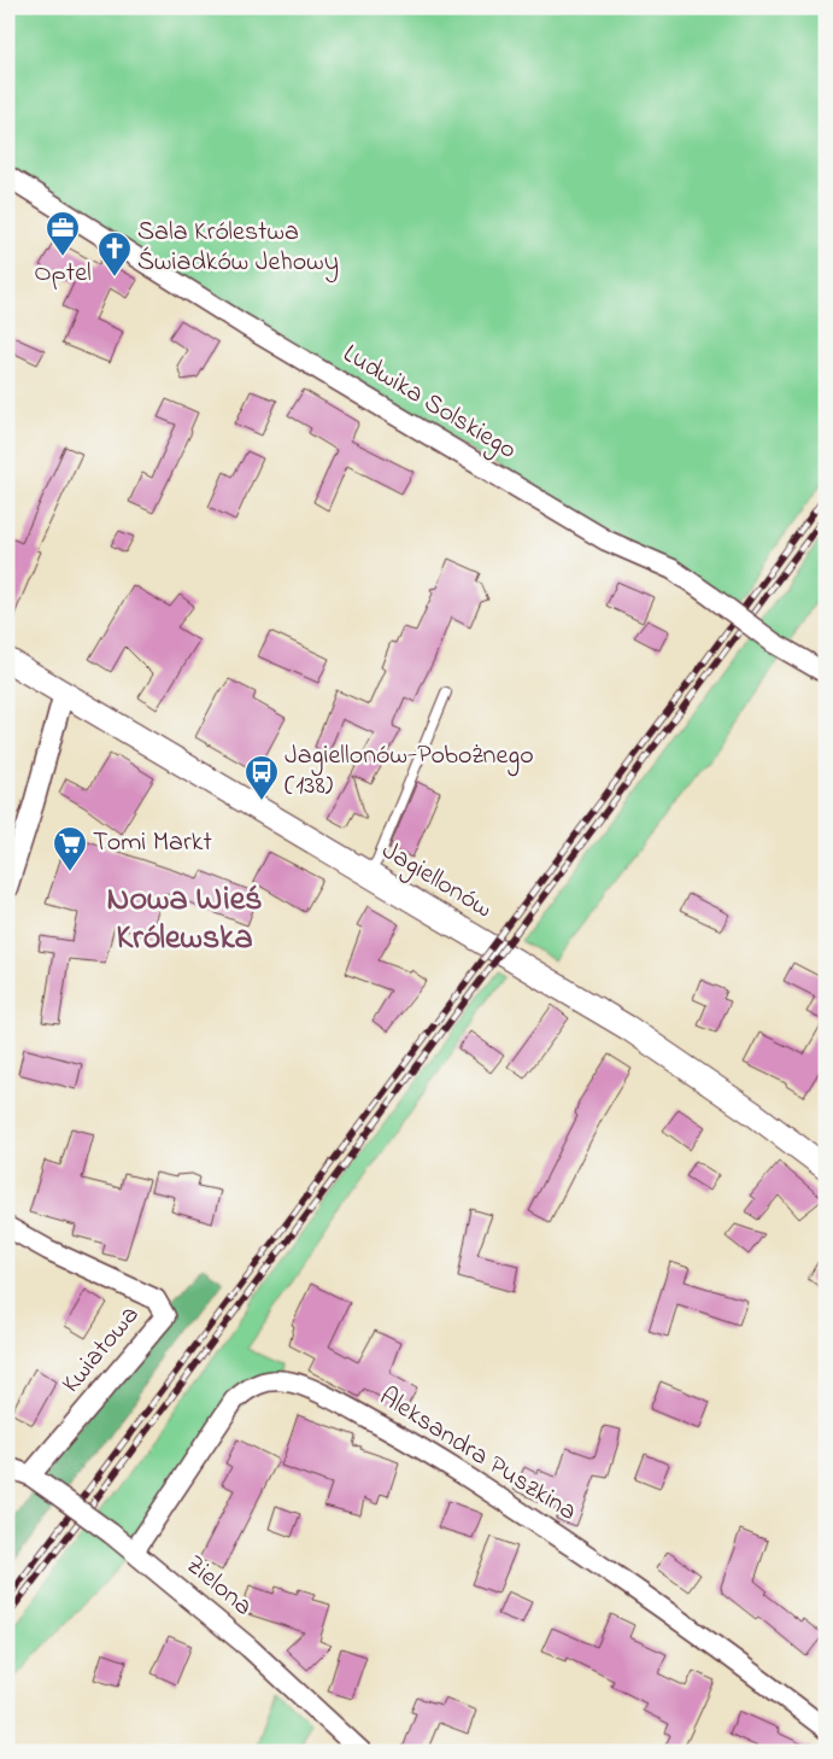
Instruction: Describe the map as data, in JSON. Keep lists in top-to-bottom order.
{
  "streets": {
    "street": [
      "Ludwika Solskiego",
      "Jagiellonów",
      "Kwiatowa",
      "Aleksandra Puszkina",
      "Zielona"
    ]
  },
  "crossings": [
    ["Kwiatowa", "Zielona"],
    ["Aleksandra Puszkina", "Zielona"]
  ],
  "districts": ["Nowa Wieś Królewska"],
  "places": {
    "office": ["Optel"],
    "church": ["Sala Królestwa Świadków Jehowy"],
    "bus stop": ["Jagiellonów-Pobożnego (138)"],
    "supermarket": ["Tomi Markt"]
  }
}
